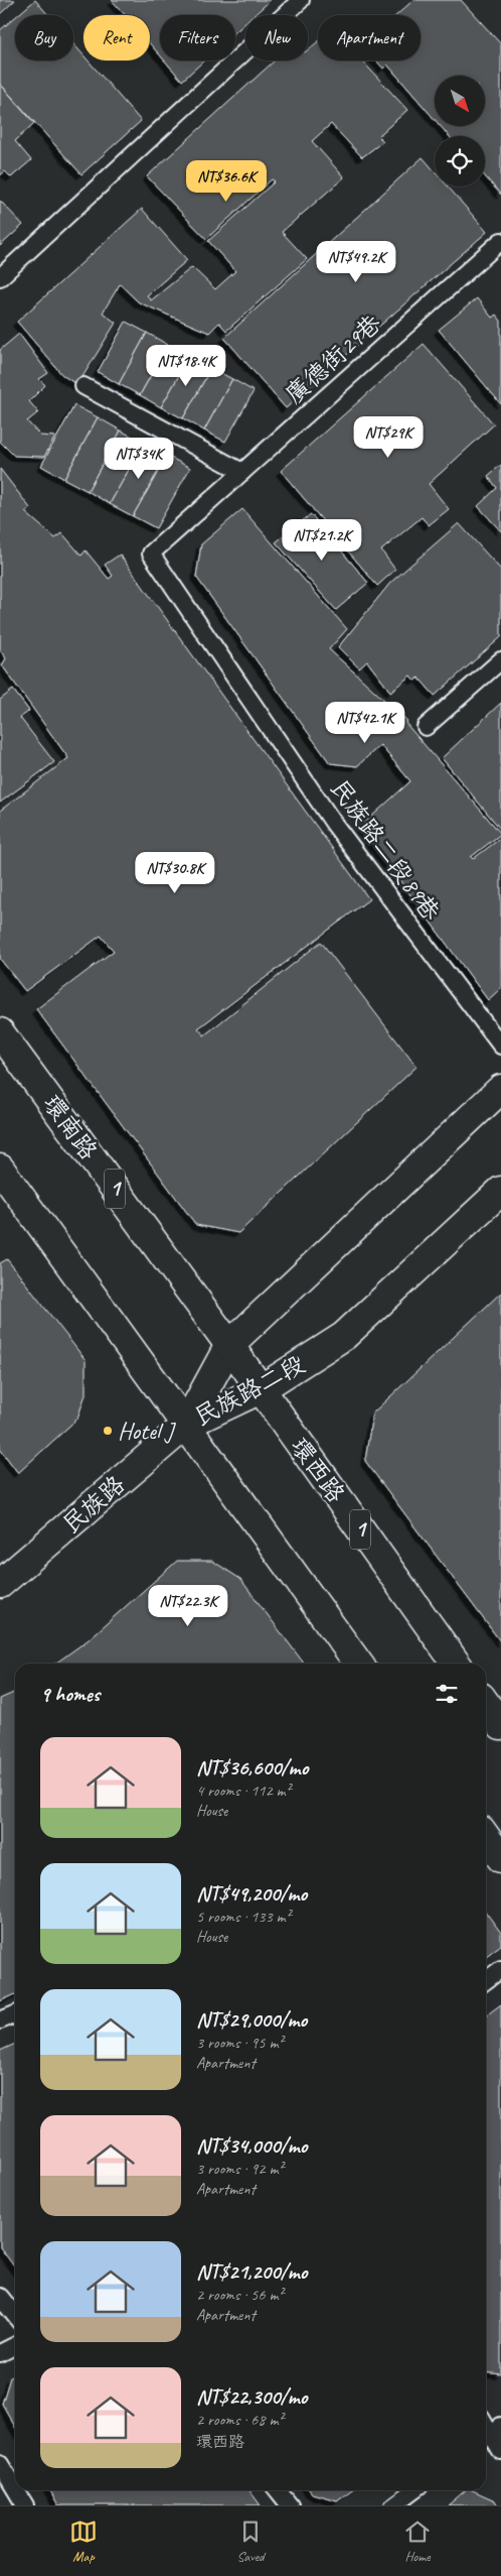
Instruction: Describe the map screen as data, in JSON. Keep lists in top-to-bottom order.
{
  "streets": {
    "main road": [
      "環南路",
      "1",
      "民族路二段",
      "環西路",
      "民族路"
    ],
    "lane": ["廣德街29巷", "民族路二段89巷"]
  },
  "crossings": [
    ["廣德街29巷", "民族路二段89巷"],
    ["環南路", "民族路二段"],
    ["環南路", "環西路"],
    ["民族路二段", "環西路"],
    ["民族路二段", "民族路"]
  ],
  "places": ["Hotel J"],
  "north": "bottom right",
  "page": {
    "chip": [
      "Buy",
      "Rent",
      "Filters",
      "New",
      "Apartment"
    ],
    "price": [
      "NT$36.6K",
      "NT$49.2K",
      "NT$18.4K",
      "NT$29K",
      "NT$34K",
      "NT$21.2K",
      "NT$42.1K",
      "NT$30.8K",
      "NT$22.3K"
    ],
    "heading": "9 homes",
    "list": [
      {
        "name": "NT$36,600/mo",
        "note": "4 rooms · 112 m² · House"
      },
      {
        "name": "NT$49,200/mo",
        "note": "5 rooms · 133 m² · House"
      },
      {
        "name": "NT$29,000/mo",
        "note": "3 rooms · 95 m² · Apartment"
      },
      {
        "name": "NT$34,000/mo",
        "note": "3 rooms · 92 m² · Apartment"
      },
      {
        "name": "NT$21,200/mo",
        "note": "2 rooms · 56 m² · Apartment"
      },
      {
        "name": "NT$22,300/mo",
        "note": "2 rooms · 68 m² · 環西路"
      }
    ],
    "tabs": ["Map", "Saved", "Home"]
  }
}
